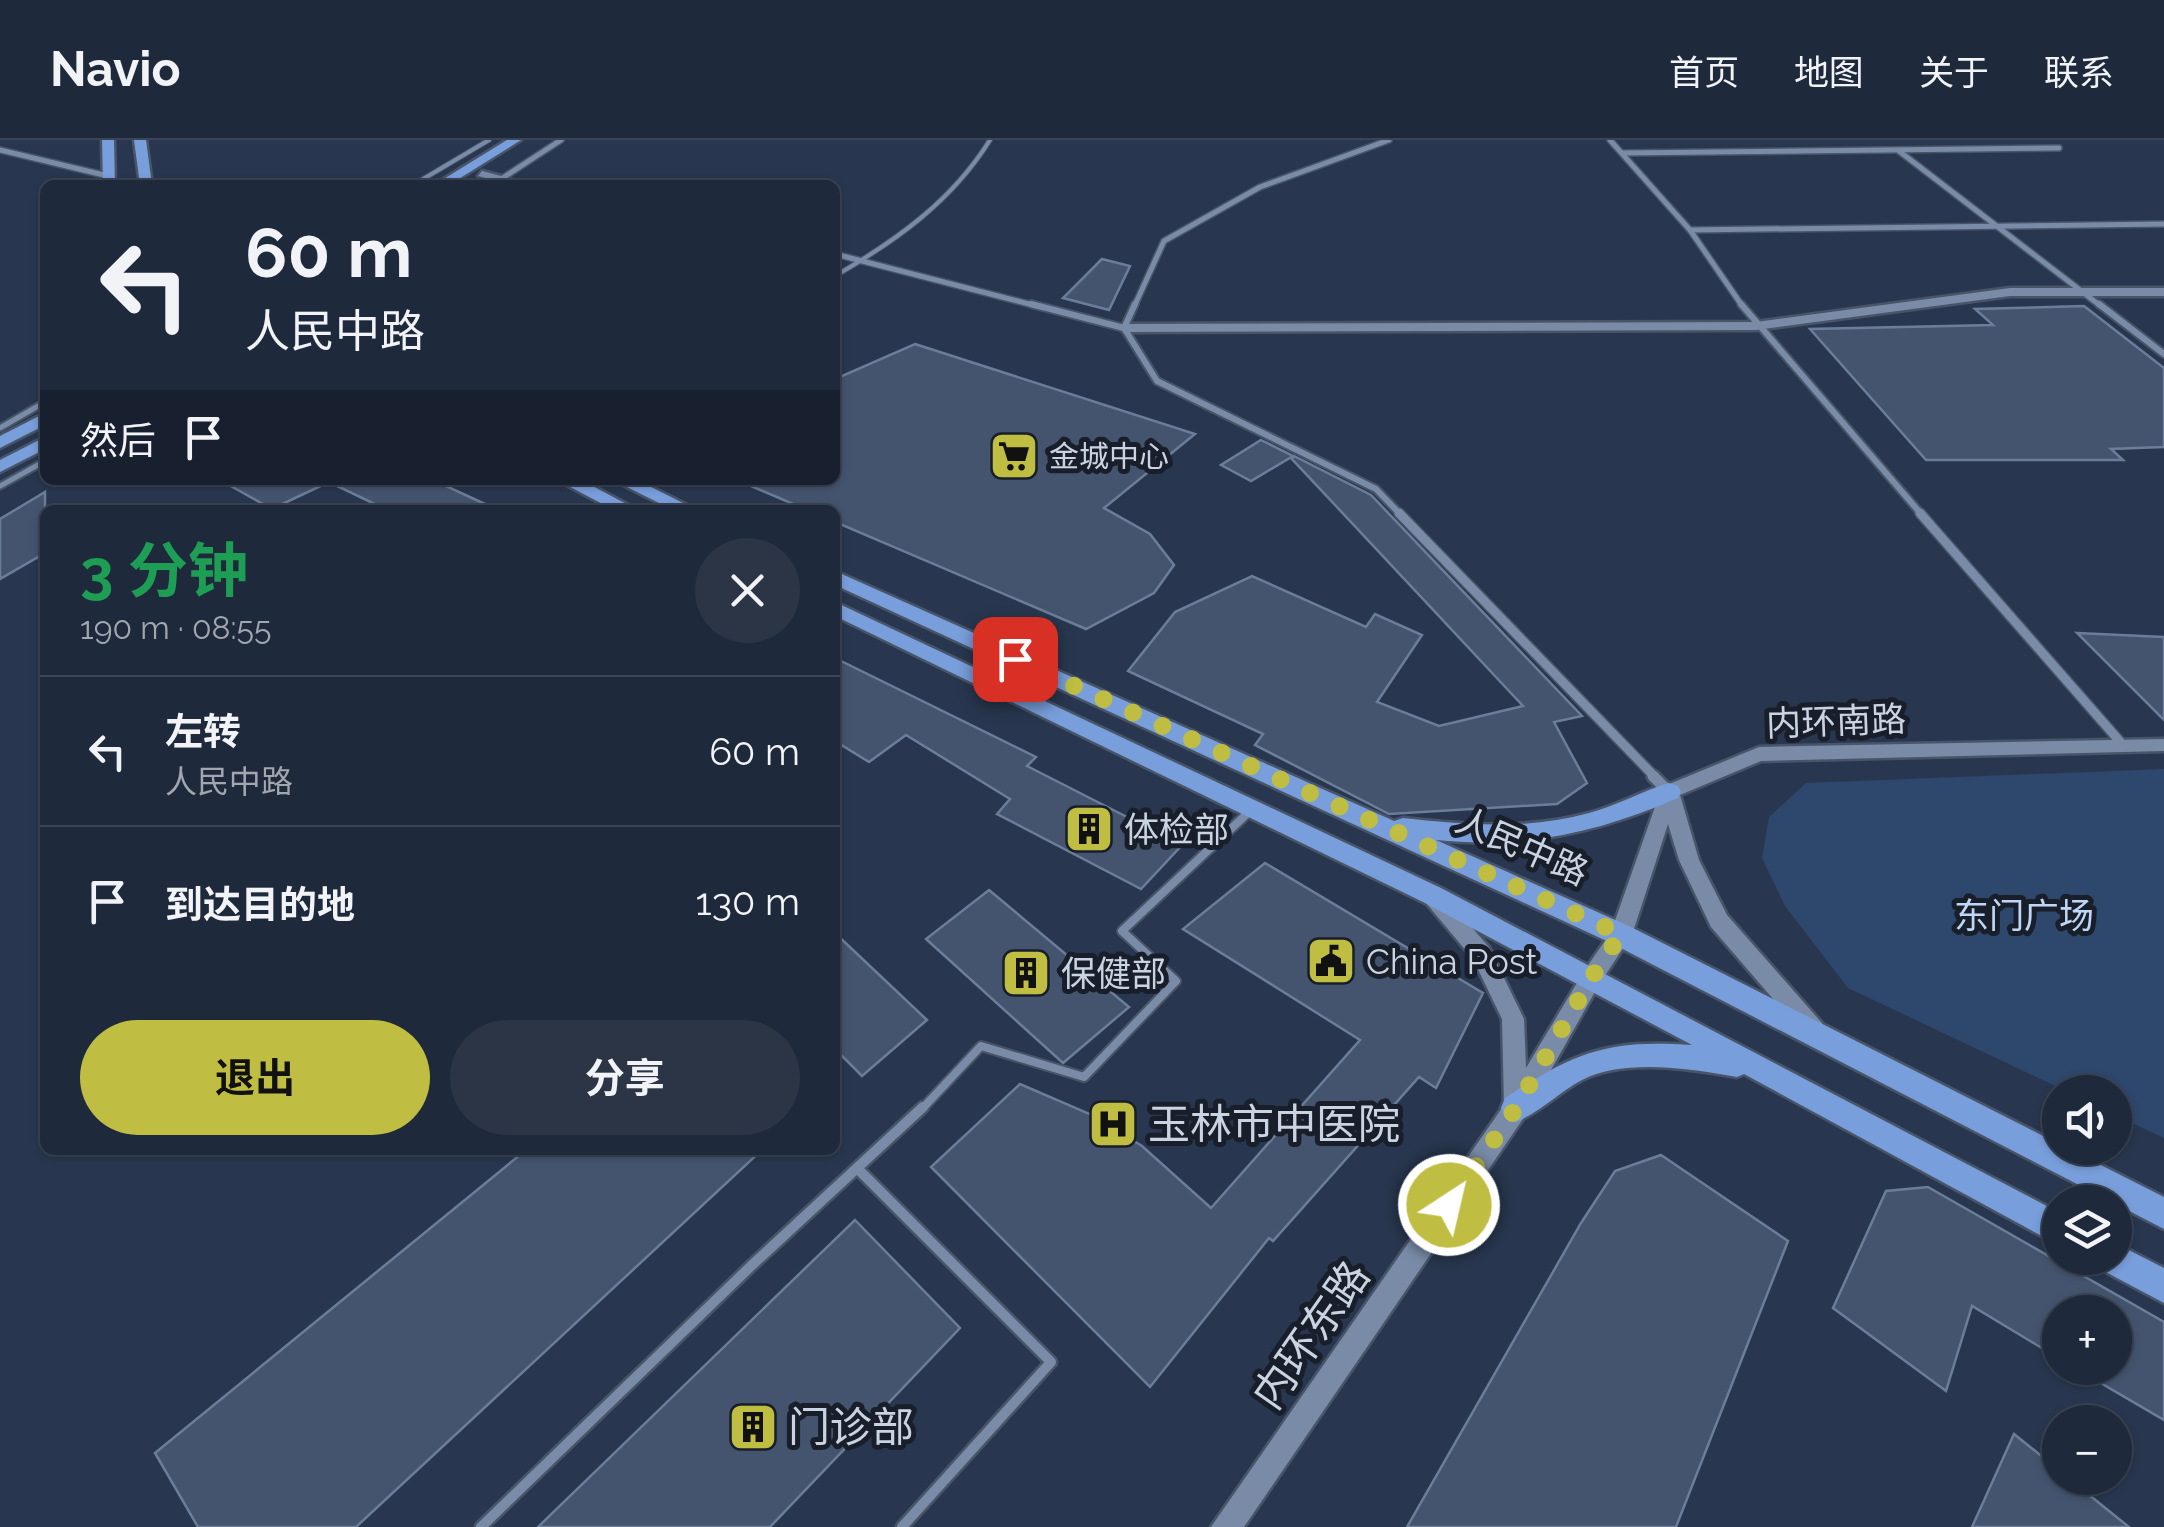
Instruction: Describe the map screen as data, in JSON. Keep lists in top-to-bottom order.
{
  "streets": {
    "main road": ["内环南路", "人民中路", "内环东路"]
  },
  "crossings": [
    ["人民中路", "内环东路"]
  ],
  "parks": ["东门广场"],
  "places": {
    "supermarket": ["金城中心"],
    "building": ["体检部", "保健部", "门诊部"],
    "public building": ["China Post"],
    "hospital": ["玉林市中医院"]
  },
  "page": {
    "header": "Navio",
    "nav": [
      "首页",
      "地图",
      "关于",
      "联系"
    ],
    "turn": ["60 m", "人民中路"],
    "then": "然后",
    "heading": ["3 分钟", "190 m · 08:55"],
    "list": [
      {
        "name": "左转",
        "note": "人民中路",
        "value": "60 m"
      },
      {
        "name": "到达目的地",
        "value": "130 m"
      }
    ],
    "buttons": ["退出", "分享"],
    "map_buttons": ["+", "−"]
  }
}
